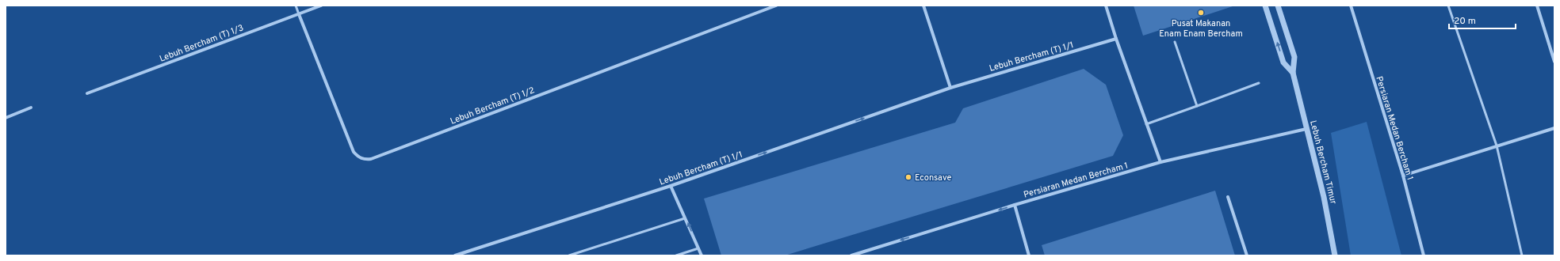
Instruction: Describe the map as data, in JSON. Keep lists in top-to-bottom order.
{
  "streets": {
    "street": [
      "Lebuh Bercham (T) 1/3",
      "Lebuh Bercham (T) 1/1",
      "Lebuh Bercham (T) 1/2",
      "Persiaran Medan Bercham 1",
      "Lebuh Bercham Timur"
    ]
  },
  "crossings": [
    ["Lebuh Bercham (T) 1/3", "Lebuh Bercham (T) 1/2"],
    ["Persiaran Medan Bercham 1", "Lebuh Bercham Timur"]
  ],
  "one_way": ["Lebuh Bercham (T) 1/1"],
  "places": ["Pusat Makanan Enam Enam Bercham", "Econsave"],
  "scale_bar": "20 m"
}
